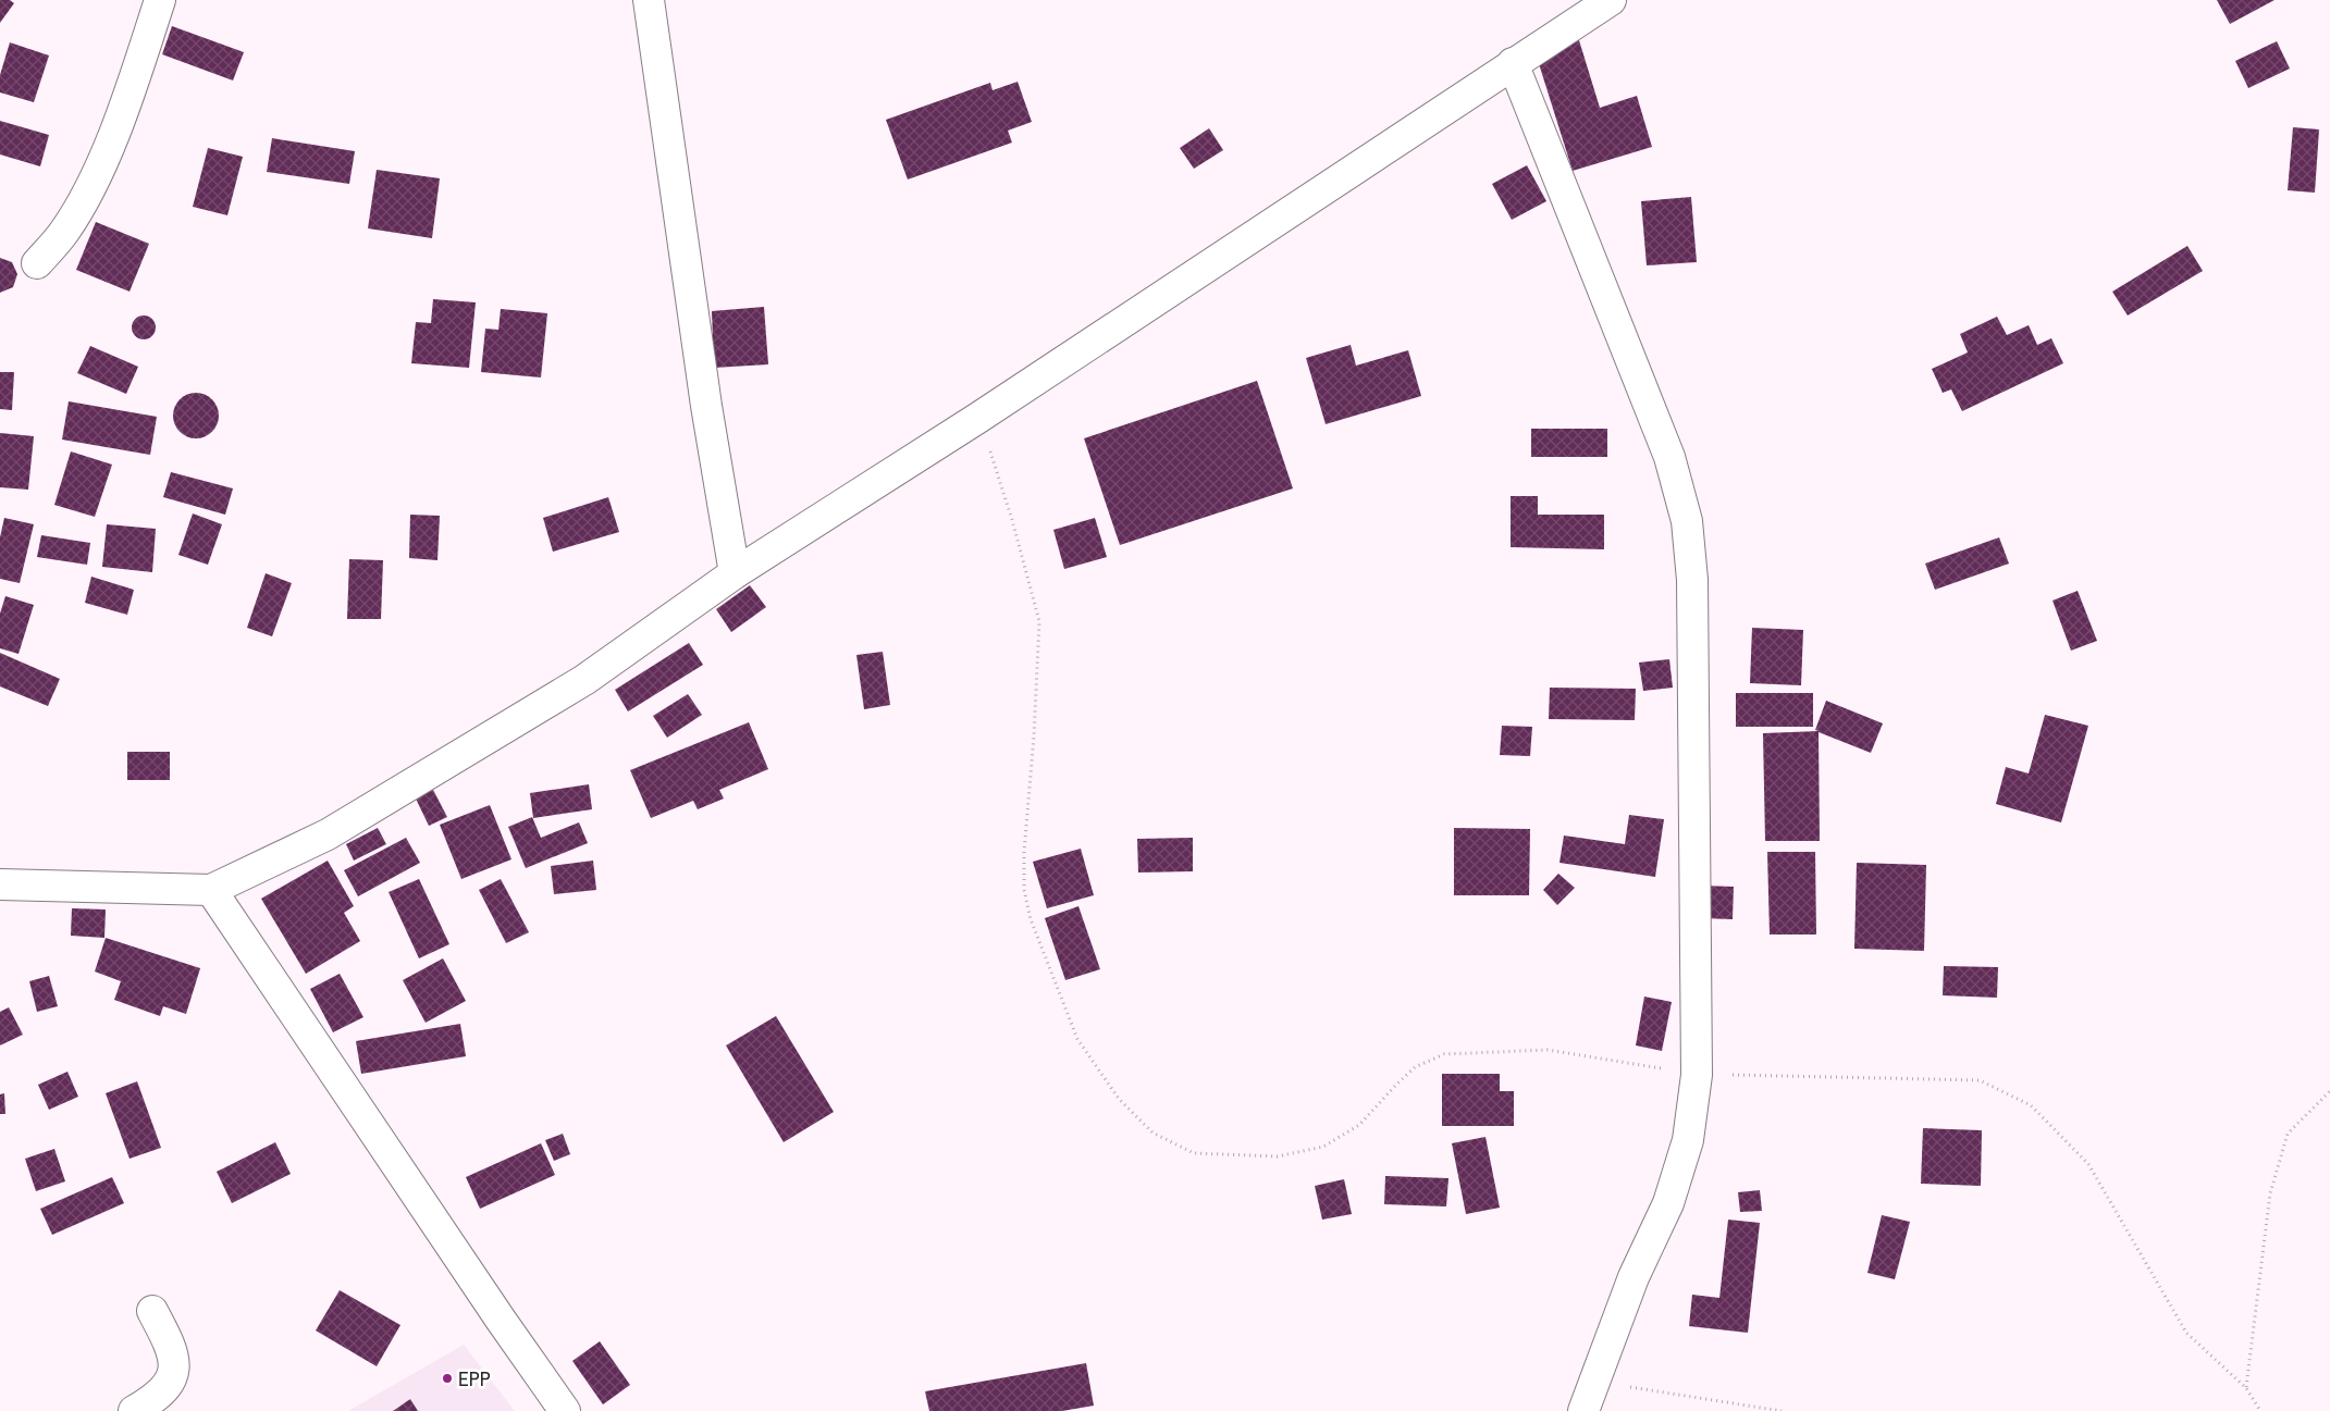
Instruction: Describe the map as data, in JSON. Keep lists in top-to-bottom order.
{
  "places": ["EPP"]
}
